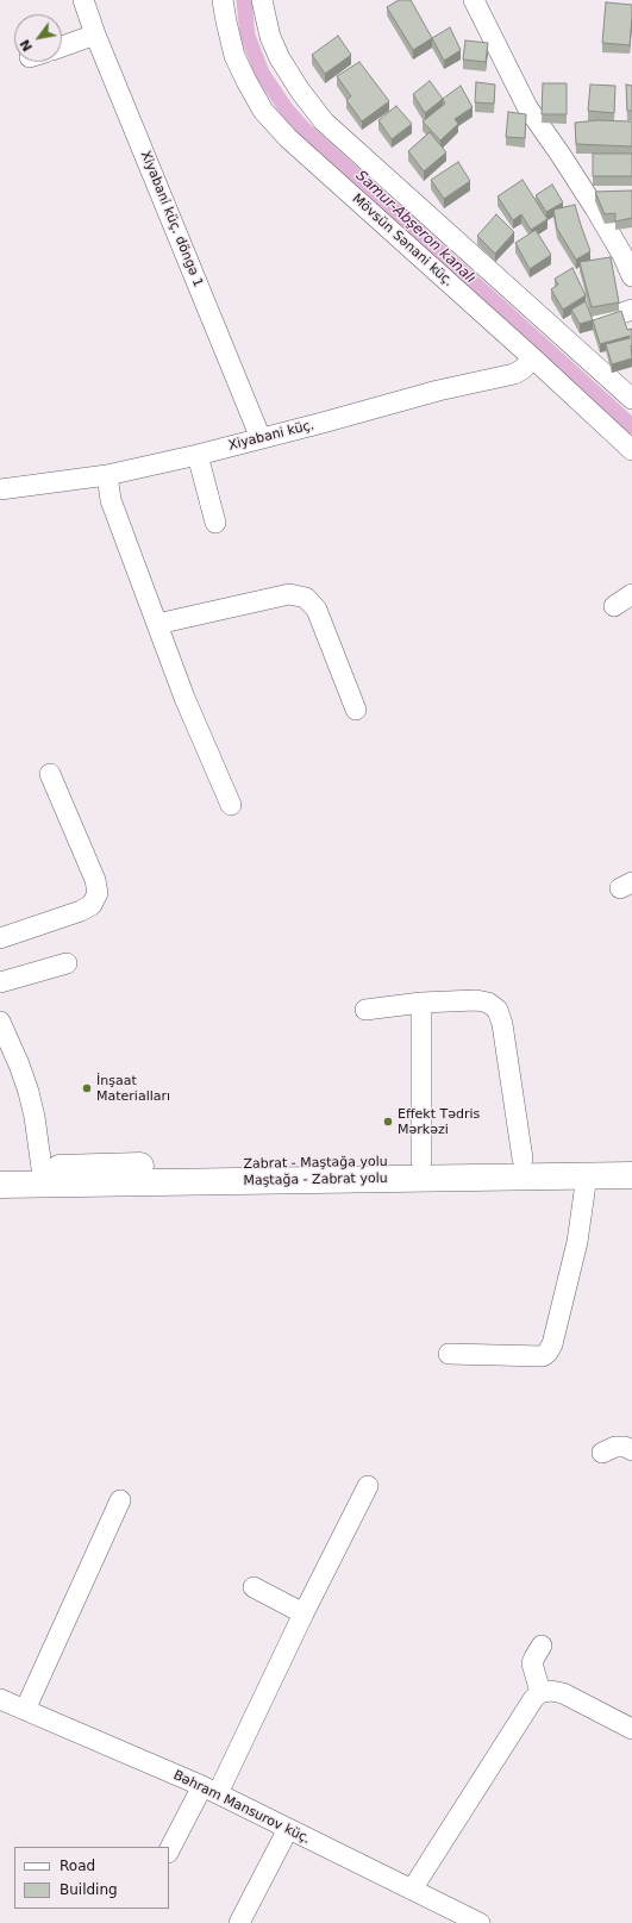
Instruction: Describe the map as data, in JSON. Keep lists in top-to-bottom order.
{
  "streets": {
    "main road": ["Zabrat - Maştağa yolu", "Maştağa - Zabrat yolu"],
    "street": [
      "Xiyabani küç. döngə 1",
      "Mövsün Sənani küç.",
      "Xiyabani küç.",
      "Bəhram Mansurov küç."
    ]
  },
  "crossings": [
    ["Xiyabani küç. döngə 1", "Xiyabani küç."],
    ["Mövsün Sənani küç.", "Xiyabani küç."]
  ],
  "water": ["Samur-Abşeron kanalı"],
  "places": ["İnşaat Materialları", "Effekt Tədris Mərkəzi"],
  "legend": ["Road", "Building"],
  "north": "bottom left"
}
